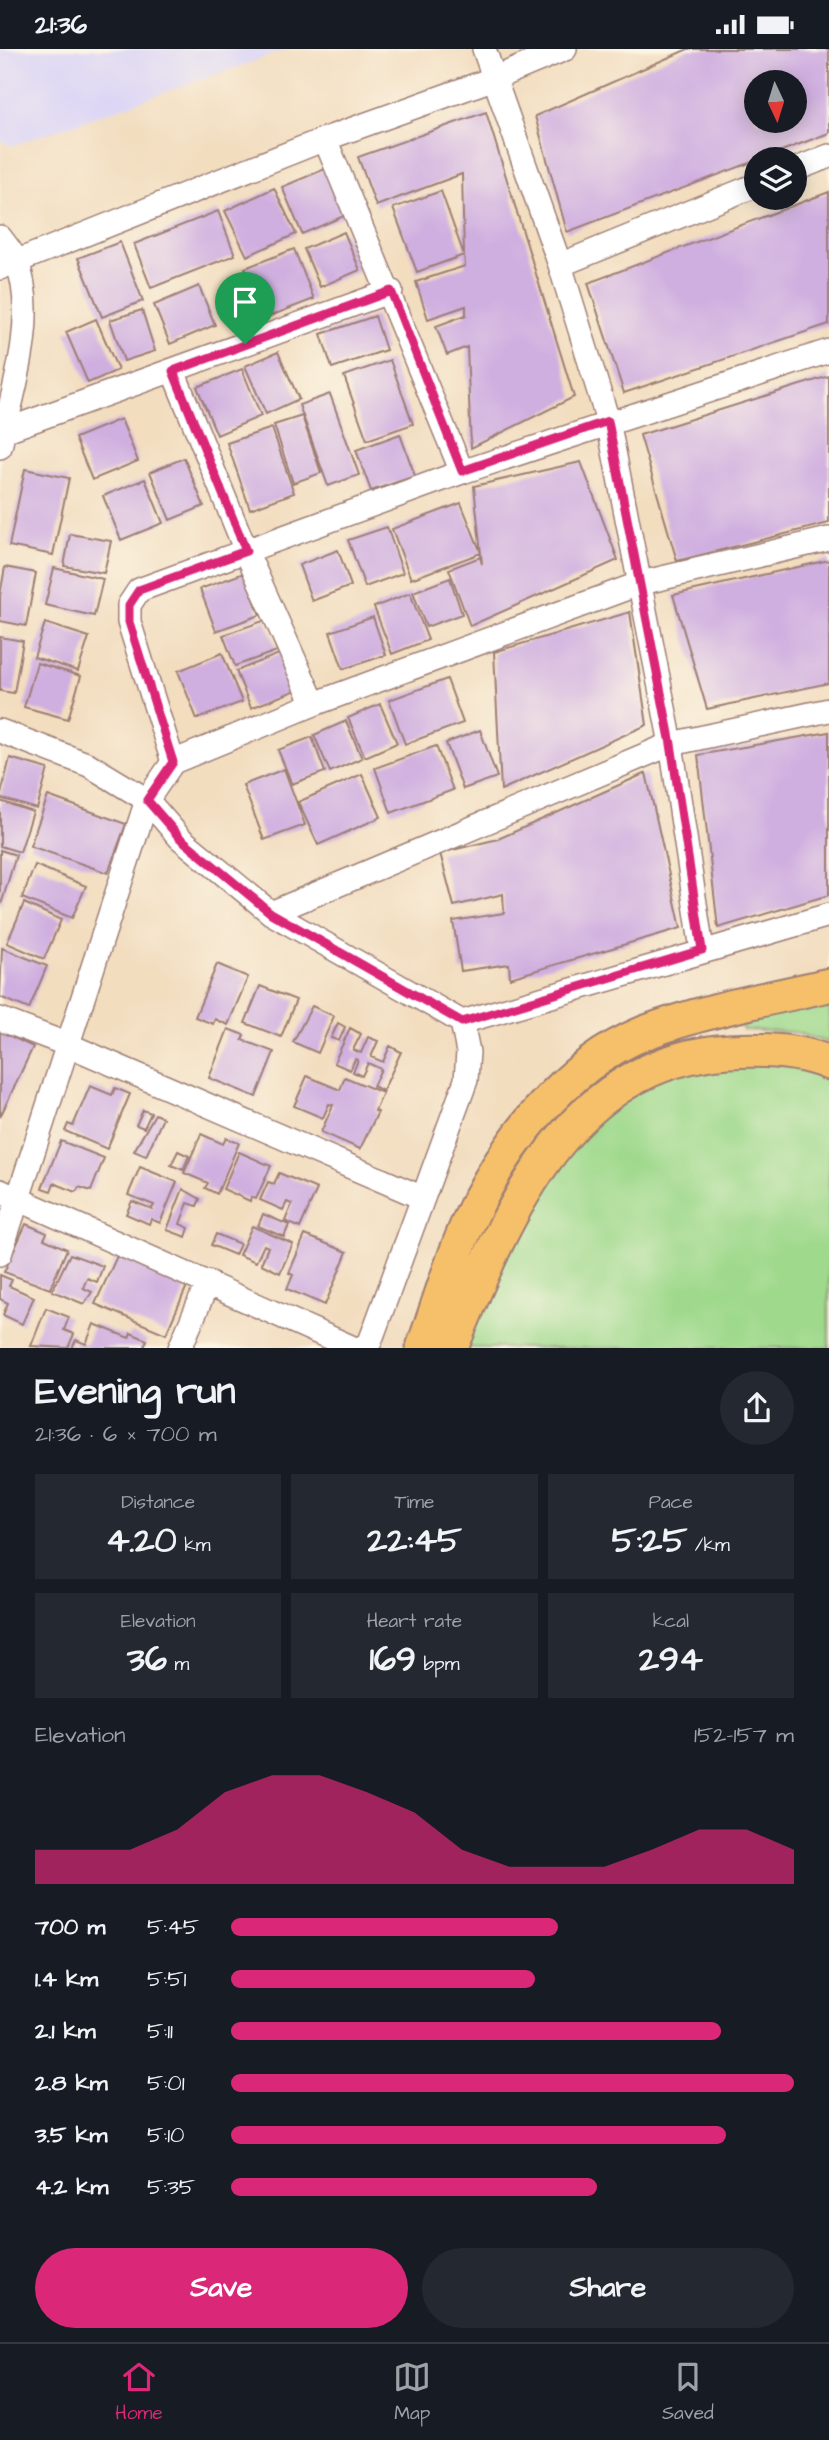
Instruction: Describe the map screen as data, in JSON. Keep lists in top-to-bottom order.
{
  "north": "bottom",
  "page": {
    "status": "21:36",
    "heading": ["Evening run", "21:36 · 6 × 700 m"],
    "stats": [
      ["Distance", "4.20 km"],
      ["Time", "22:45"],
      ["Pace", "5:25 /km"],
      ["Elevation", "36 m"],
      ["Heart rate", "169 bpm"],
      ["kcal", "294"]
    ],
    "chart": ["Elevation", "152–157 m"],
    "list": [
      {
        "name": "700 m",
        "note": "5:45"
      },
      {
        "name": "1.4 km",
        "note": "5:51"
      },
      {
        "name": "2.1 km",
        "note": "5:11"
      },
      {
        "name": "2.8 km",
        "note": "5:01"
      },
      {
        "name": "3.5 km",
        "note": "5:10"
      },
      {
        "name": "4.2 km",
        "note": "5:35"
      }
    ],
    "buttons": ["Save", "Share"],
    "tabs": ["Home", "Map", "Saved"]
  }
}
